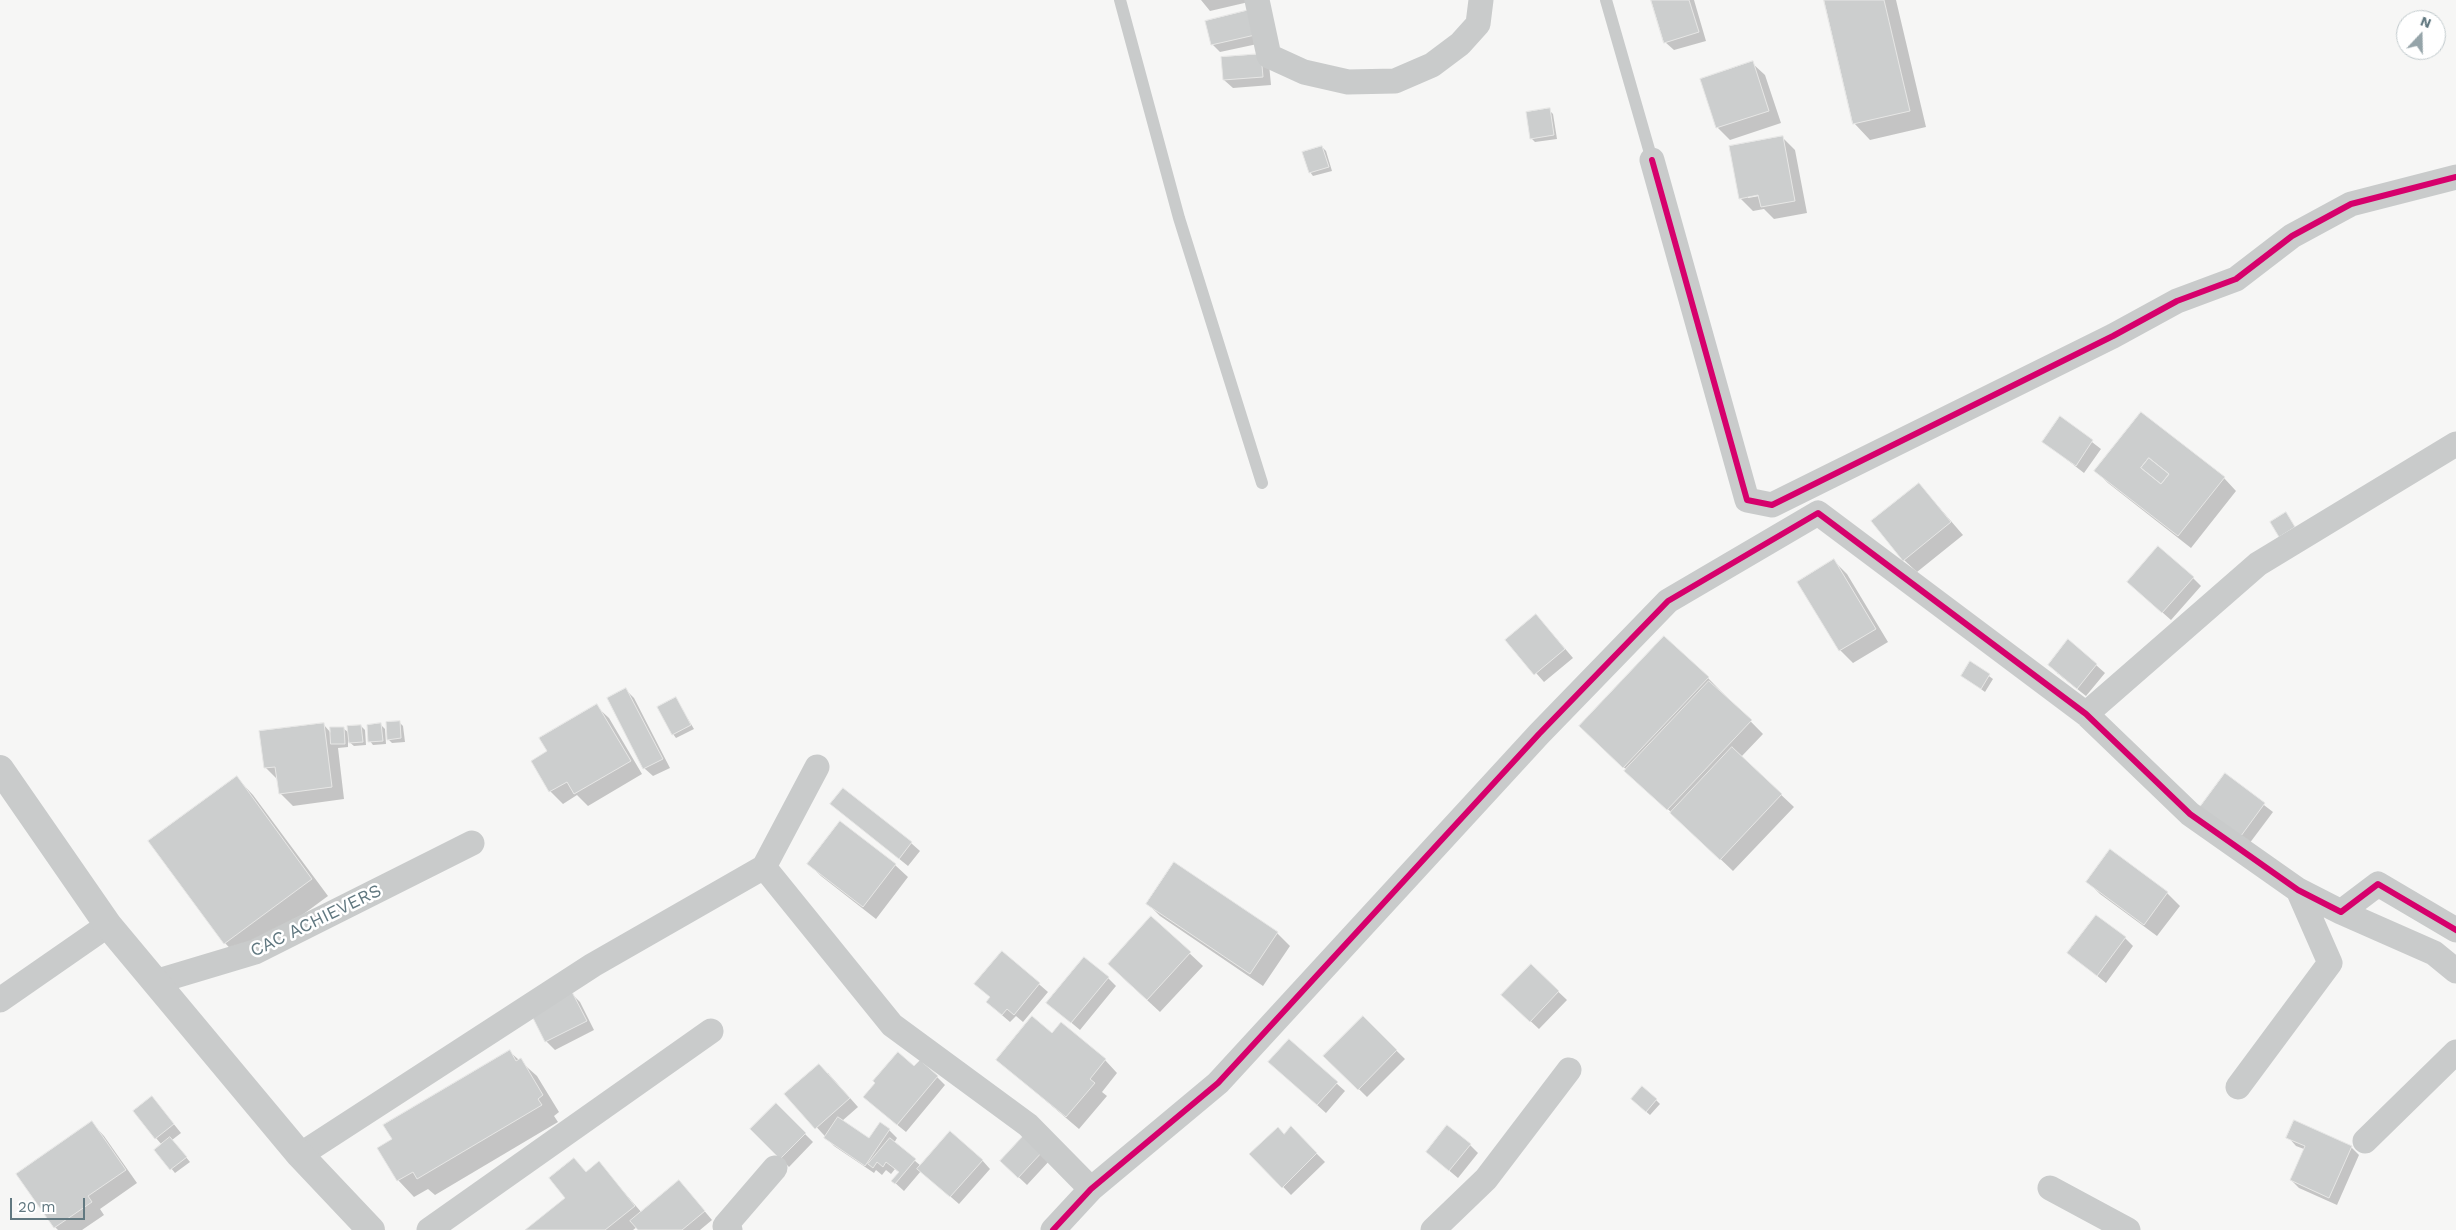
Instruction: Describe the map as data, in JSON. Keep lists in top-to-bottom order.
{
  "streets": {
    "street": ["CAC ACHIEVERS"]
  },
  "scale_bar": "20 m",
  "north": "top"
}
